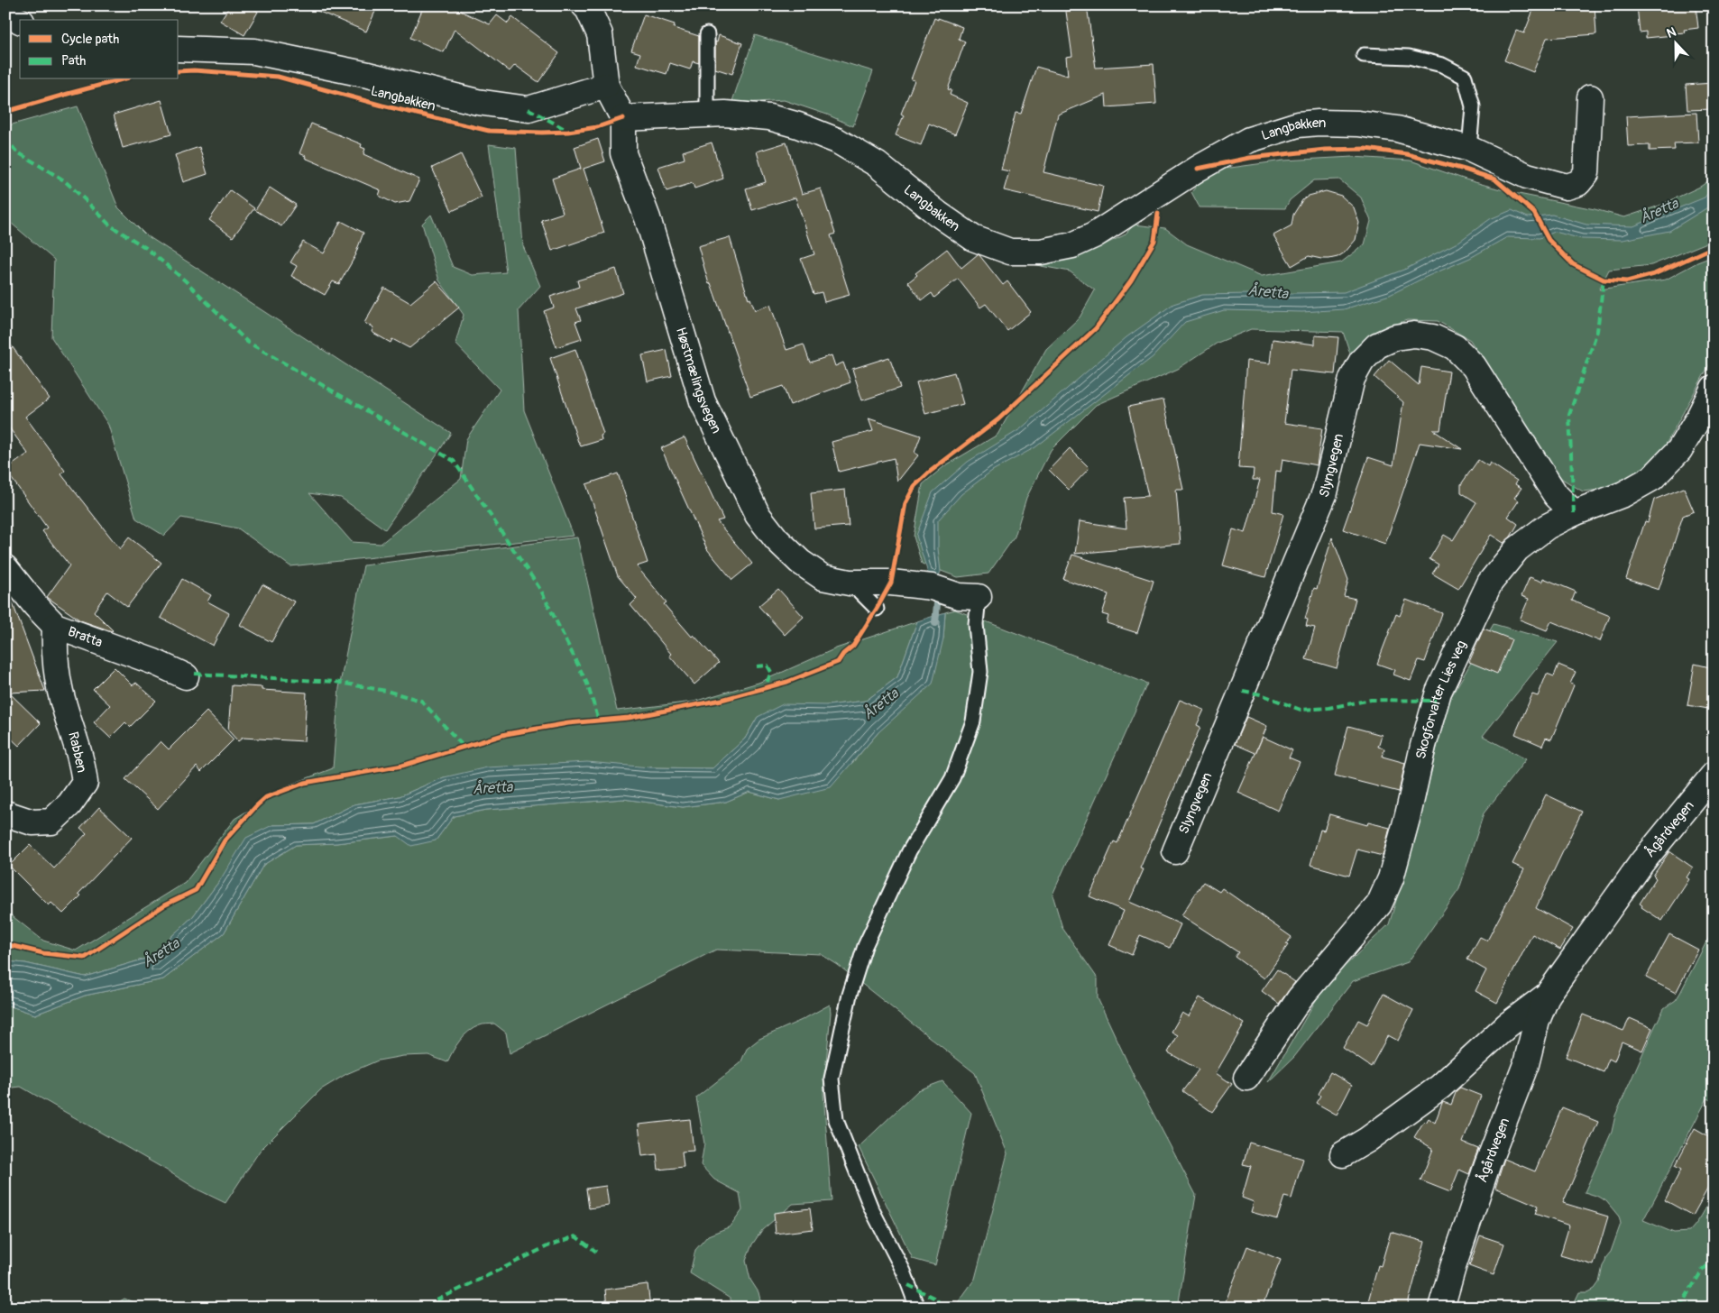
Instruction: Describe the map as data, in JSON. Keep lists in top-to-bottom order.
{
  "streets": {
    "street": [
      "Langbakken",
      "Høstmælingsvegen",
      "Slyngvegen",
      "Bratta",
      "Skogforvalter Lies veg",
      "Rabben",
      "Ågårdvegen"
    ]
  },
  "crossings": [
    ["Langbakken", "Høstmælingsvegen"],
    ["Slyngvegen", "Skogforvalter Lies veg"],
    ["Bratta", "Rabben"]
  ],
  "water": ["Åretta"],
  "legend": ["Cycle path", "Path"],
  "north": "top"
}
